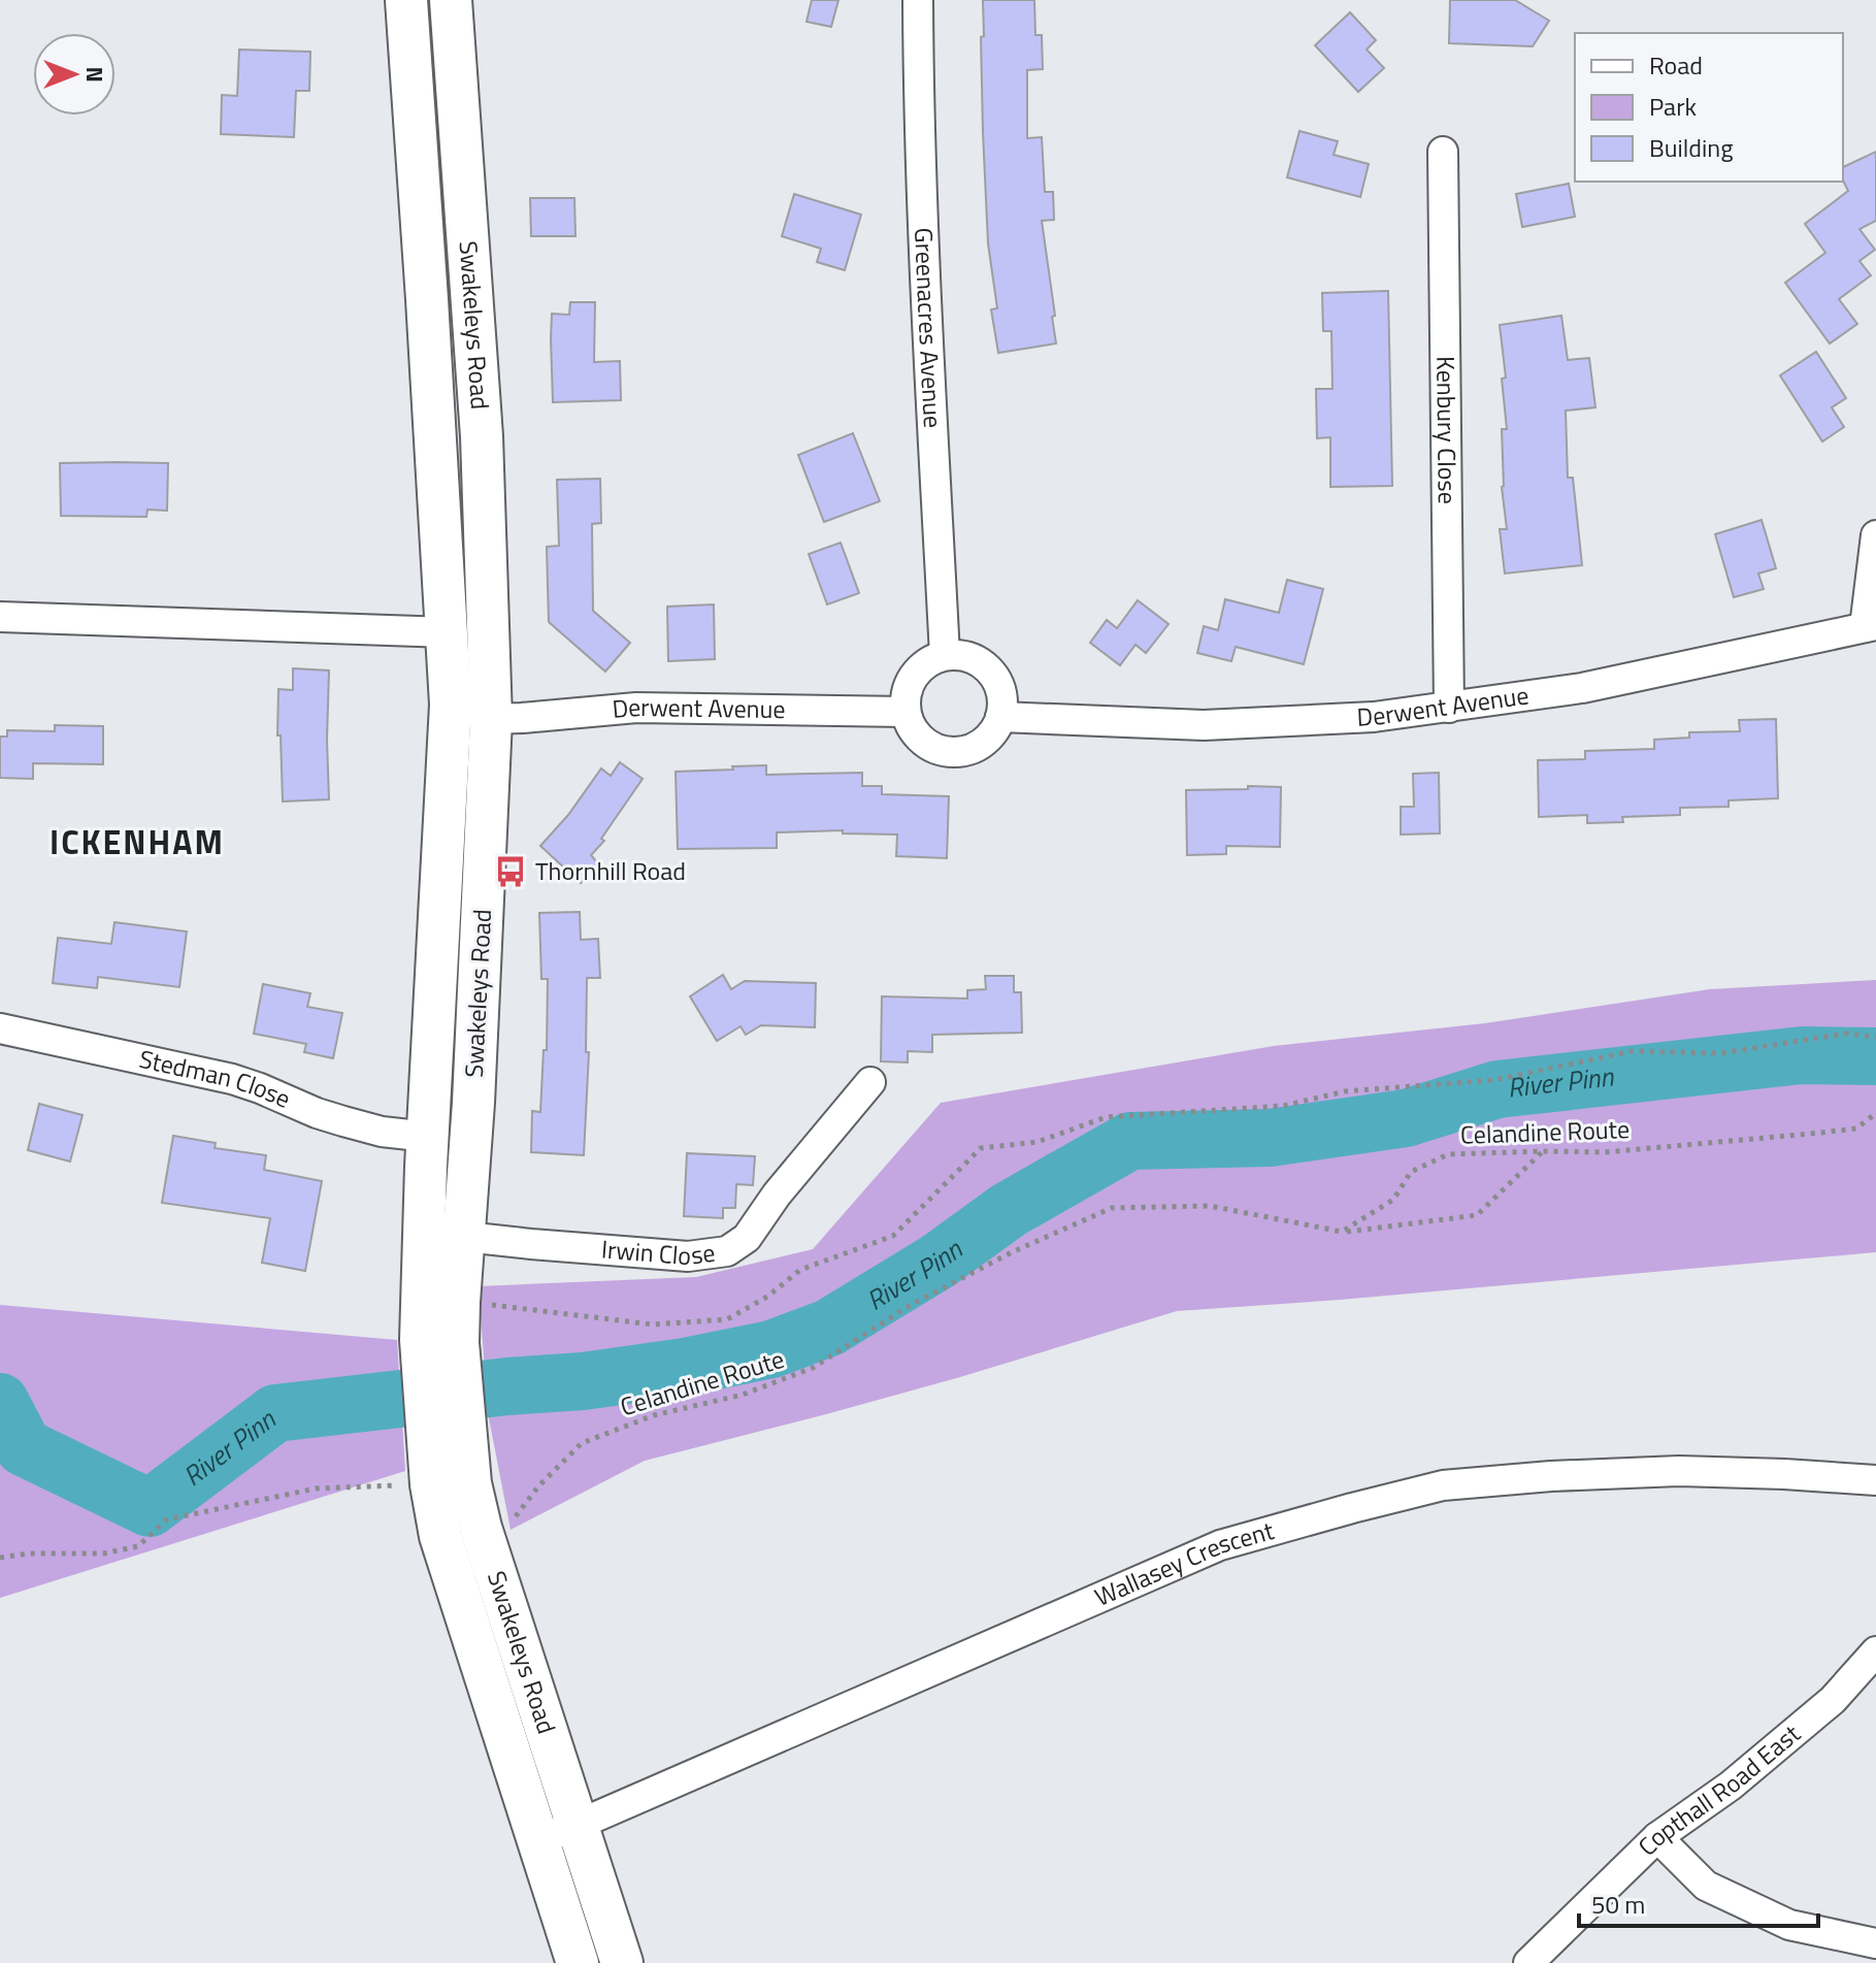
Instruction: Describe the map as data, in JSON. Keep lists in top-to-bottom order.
{
  "streets": {
    "main road": ["Swakeleys Road"],
    "street": [
      "Greenacres Avenue",
      "Kenbury Close",
      "Derwent Avenue",
      "Stedman Close",
      "Irwin Close",
      "Wallasey Crescent",
      "Copthall Road East"
    ],
    "path": ["Celandine Route"]
  },
  "crossings": [
    ["Swakeleys Road", "Derwent Avenue"],
    ["Swakeleys Road", "Stedman Close"],
    ["Swakeleys Road", "Celandine Route"],
    ["Swakeleys Road", "Irwin Close"],
    ["Swakeleys Road", "Wallasey Crescent"],
    ["Greenacres Avenue", "Derwent Avenue"],
    ["Kenbury Close", "Derwent Avenue"]
  ],
  "districts": ["ICKENHAM"],
  "water": ["River Pinn"],
  "places": {
    "bus stop": ["Thornhill Road"]
  },
  "legend": ["Road", "Park", "Building"],
  "scale_bar": "50 m",
  "north": "right"
}
